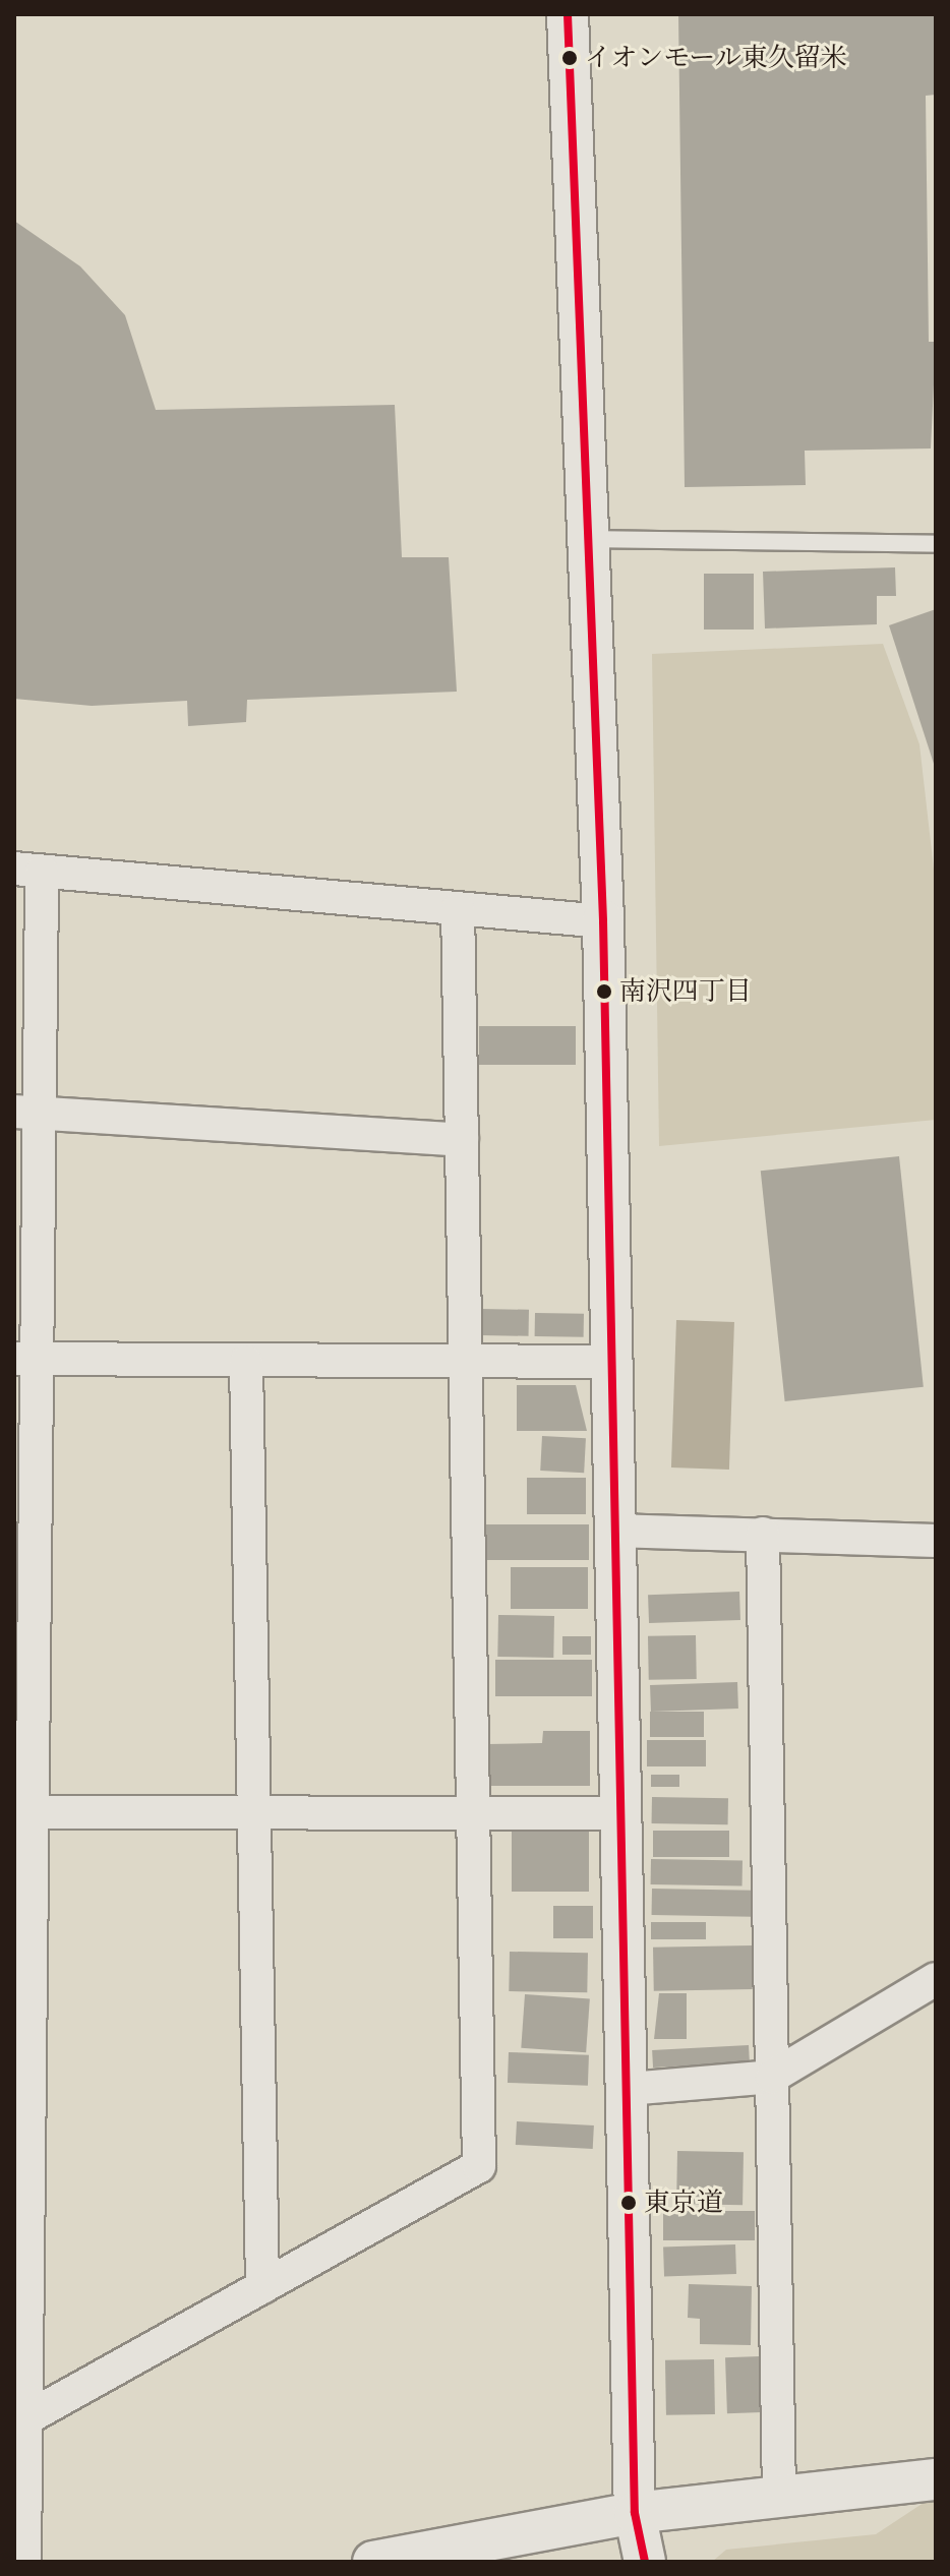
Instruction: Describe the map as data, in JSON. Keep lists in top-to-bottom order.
{
  "places": ["イオンモール東久留米", "南沢四丁目", "東京道"]
}
